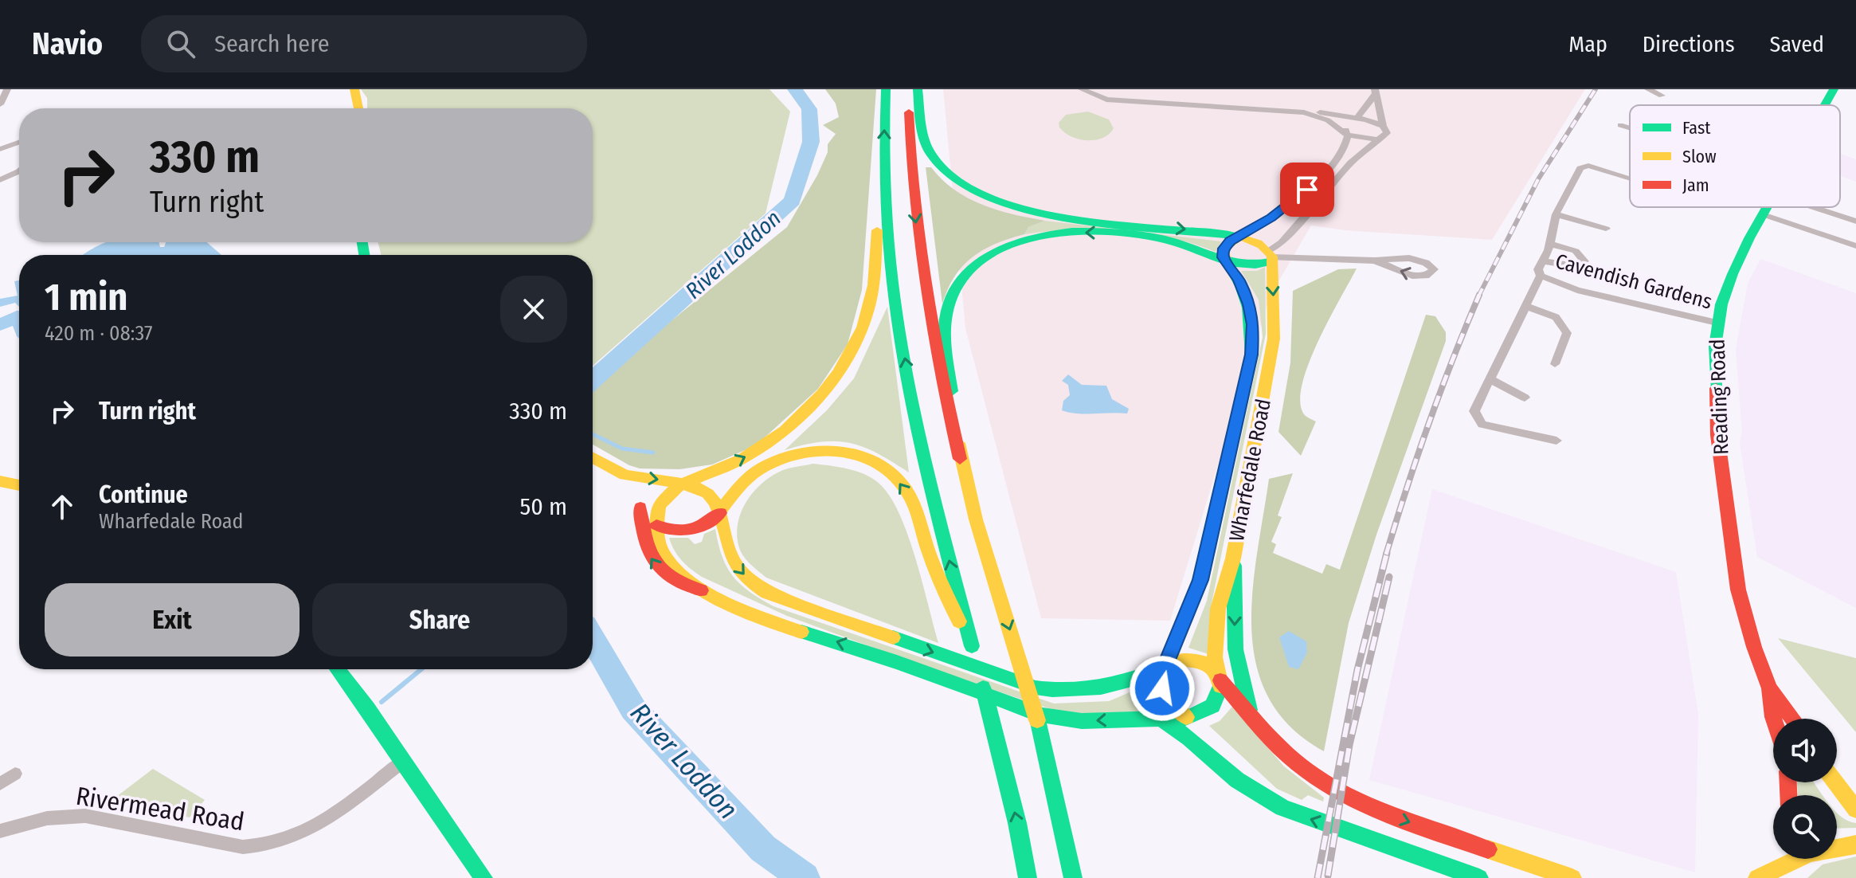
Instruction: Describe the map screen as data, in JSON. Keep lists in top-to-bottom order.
{
  "streets": {
    "main road": ["Reading Road", "Wharfedale Road"],
    "street": ["Cavendish Gardens", "Rivermead Road"]
  },
  "crossings": [
    ["Cavendish Gardens", "Reading Road"]
  ],
  "water": ["River Loddon"],
  "legend": ["Fast", "Slow", "Jam"],
  "page": {
    "header": "Navio",
    "search": "Search here",
    "nav": ["Map", "Directions", "Saved"],
    "turn": ["330 m", "Turn right"],
    "heading": ["1 min", "420 m · 08:37"],
    "list": [
      {
        "name": "Turn right",
        "value": "330 m"
      },
      {
        "name": "Continue",
        "note": "Wharfedale Road",
        "value": "50 m"
      }
    ],
    "buttons": ["Exit", "Share"]
  }
}
